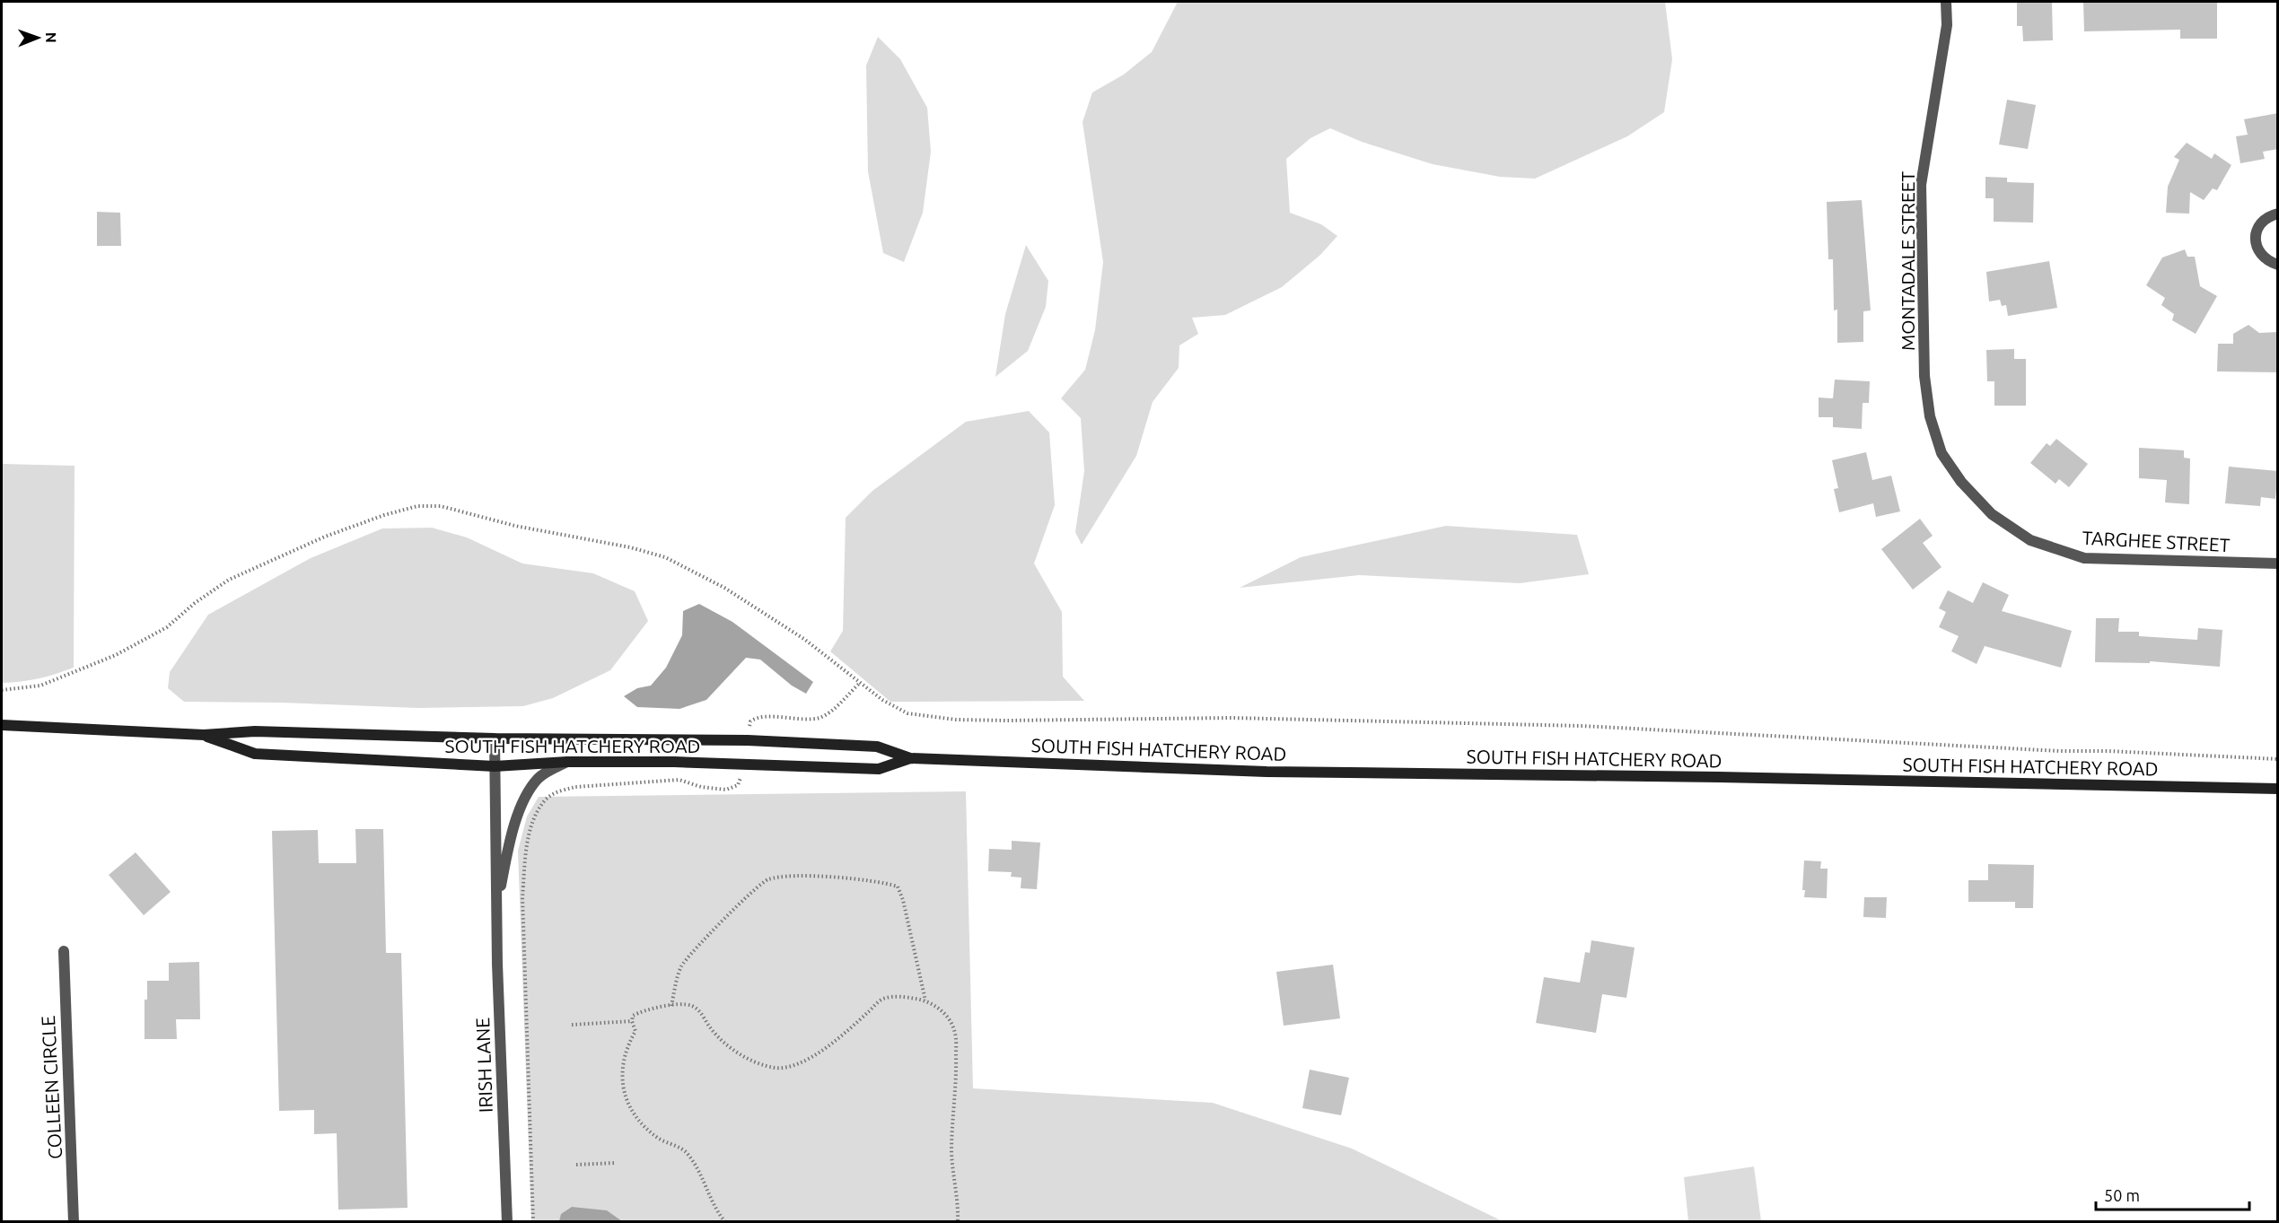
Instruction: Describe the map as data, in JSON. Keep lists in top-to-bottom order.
{
  "streets": {
    "main road": ["SOUTH FISH HATCHERY ROAD"],
    "street": [
      "MONTADALE STREET",
      "TARGHEE STREET",
      "IRISH LANE",
      "COLLEEN CIRCLE"
    ]
  },
  "crossings": [
    ["MONTADALE STREET", "TARGHEE STREET"],
    ["SOUTH FISH HATCHERY ROAD", "IRISH LANE"]
  ],
  "scale_bar": "50 m",
  "north": "right"
}
